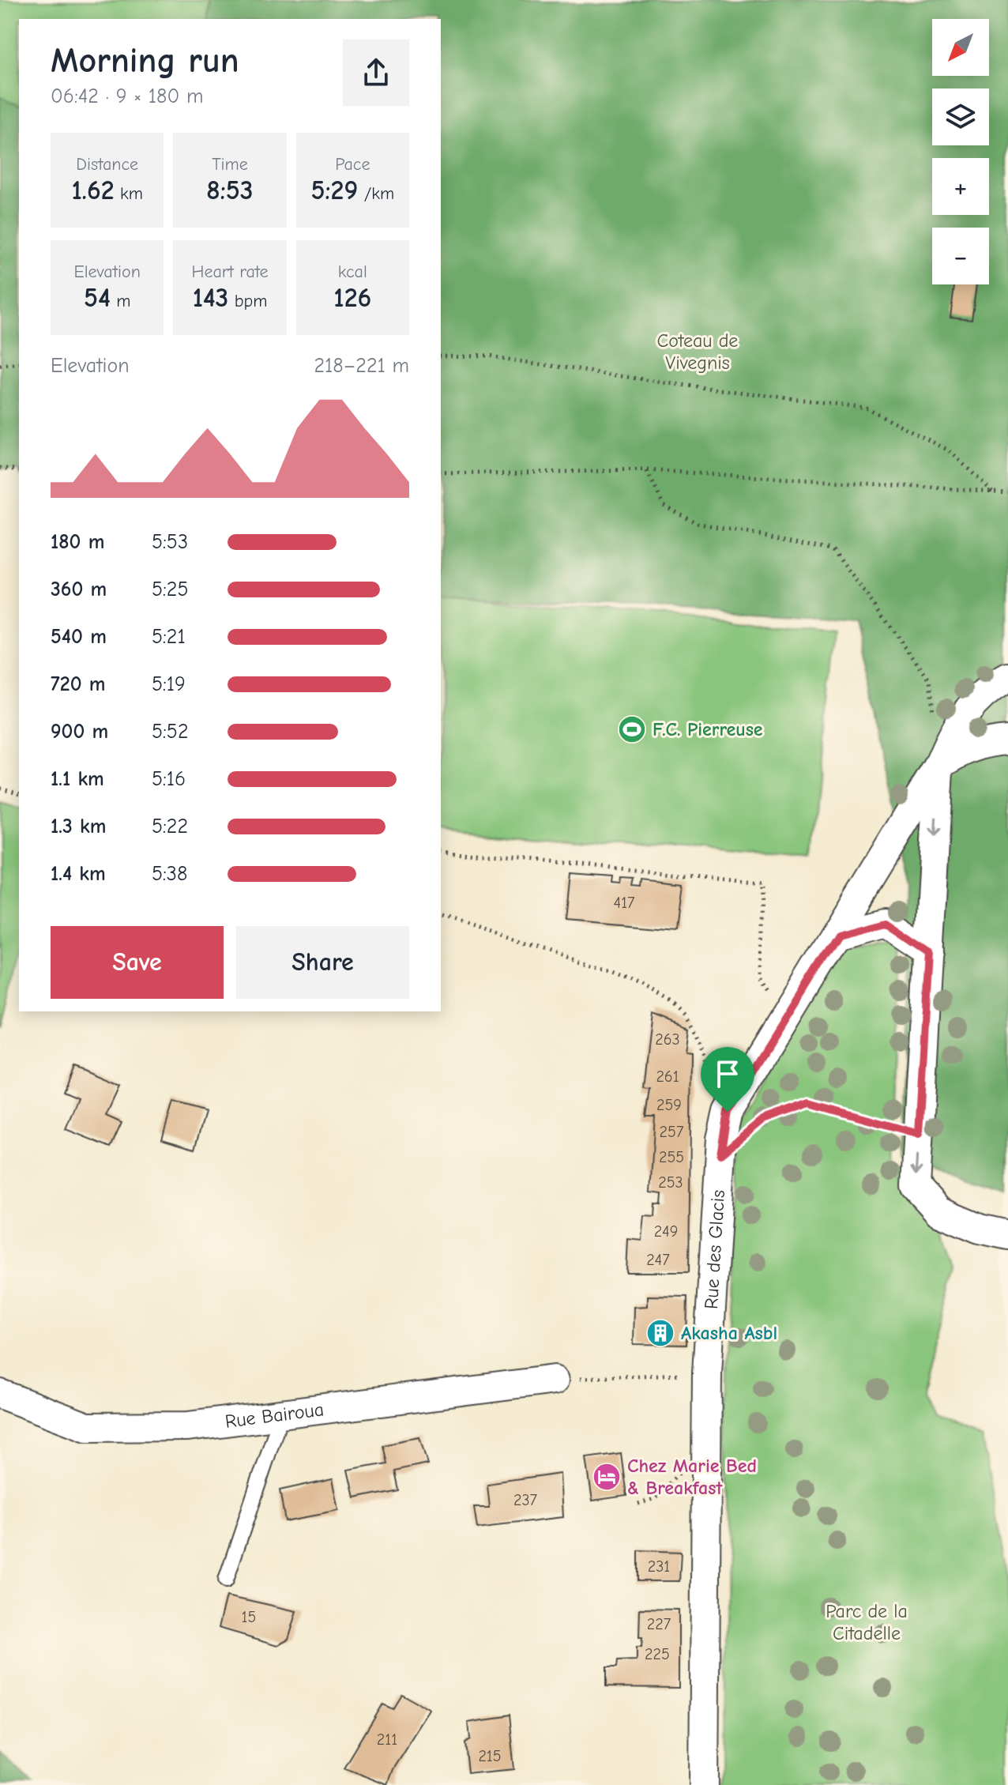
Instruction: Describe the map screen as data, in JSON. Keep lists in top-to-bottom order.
{
  "streets": {
    "street": ["Rue des Glacis", "Rue Bairoua"]
  },
  "parks": ["Coteau de Vivegnis", "Parc de la Citadelle"],
  "places": {
    "sports": ["F.C. Pierreuse"],
    "building": ["Akasha Asbl"],
    "hotel": ["Chez Marie Bed & Breakfast"]
  },
  "house_numbers": [
    "417",
    "263",
    "261",
    "259",
    "257",
    "255",
    "253",
    "249",
    "247",
    "237",
    "231",
    "15",
    "227",
    "225",
    "211",
    "215"
  ],
  "north": "bottom left",
  "page": {
    "map_buttons": ["+", "−"],
    "heading": ["Morning run", "06:42 · 9 × 180 m"],
    "stats": [
      ["Distance", "1.62 km"],
      ["Time", "8:53"],
      ["Pace", "5:29 /km"],
      ["Elevation", "54 m"],
      ["Heart rate", "143 bpm"],
      ["kcal", "126"]
    ],
    "chart": ["Elevation", "218–221 m"],
    "list": [
      {
        "name": "180 m",
        "note": "5:53"
      },
      {
        "name": "360 m",
        "note": "5:25"
      },
      {
        "name": "540 m",
        "note": "5:21"
      },
      {
        "name": "720 m",
        "note": "5:19"
      },
      {
        "name": "900 m",
        "note": "5:52"
      },
      {
        "name": "1.1 km",
        "note": "5:16"
      },
      {
        "name": "1.3 km",
        "note": "5:22"
      },
      {
        "name": "1.4 km",
        "note": "5:38"
      }
    ],
    "buttons": ["Save", "Share"]
  }
}
